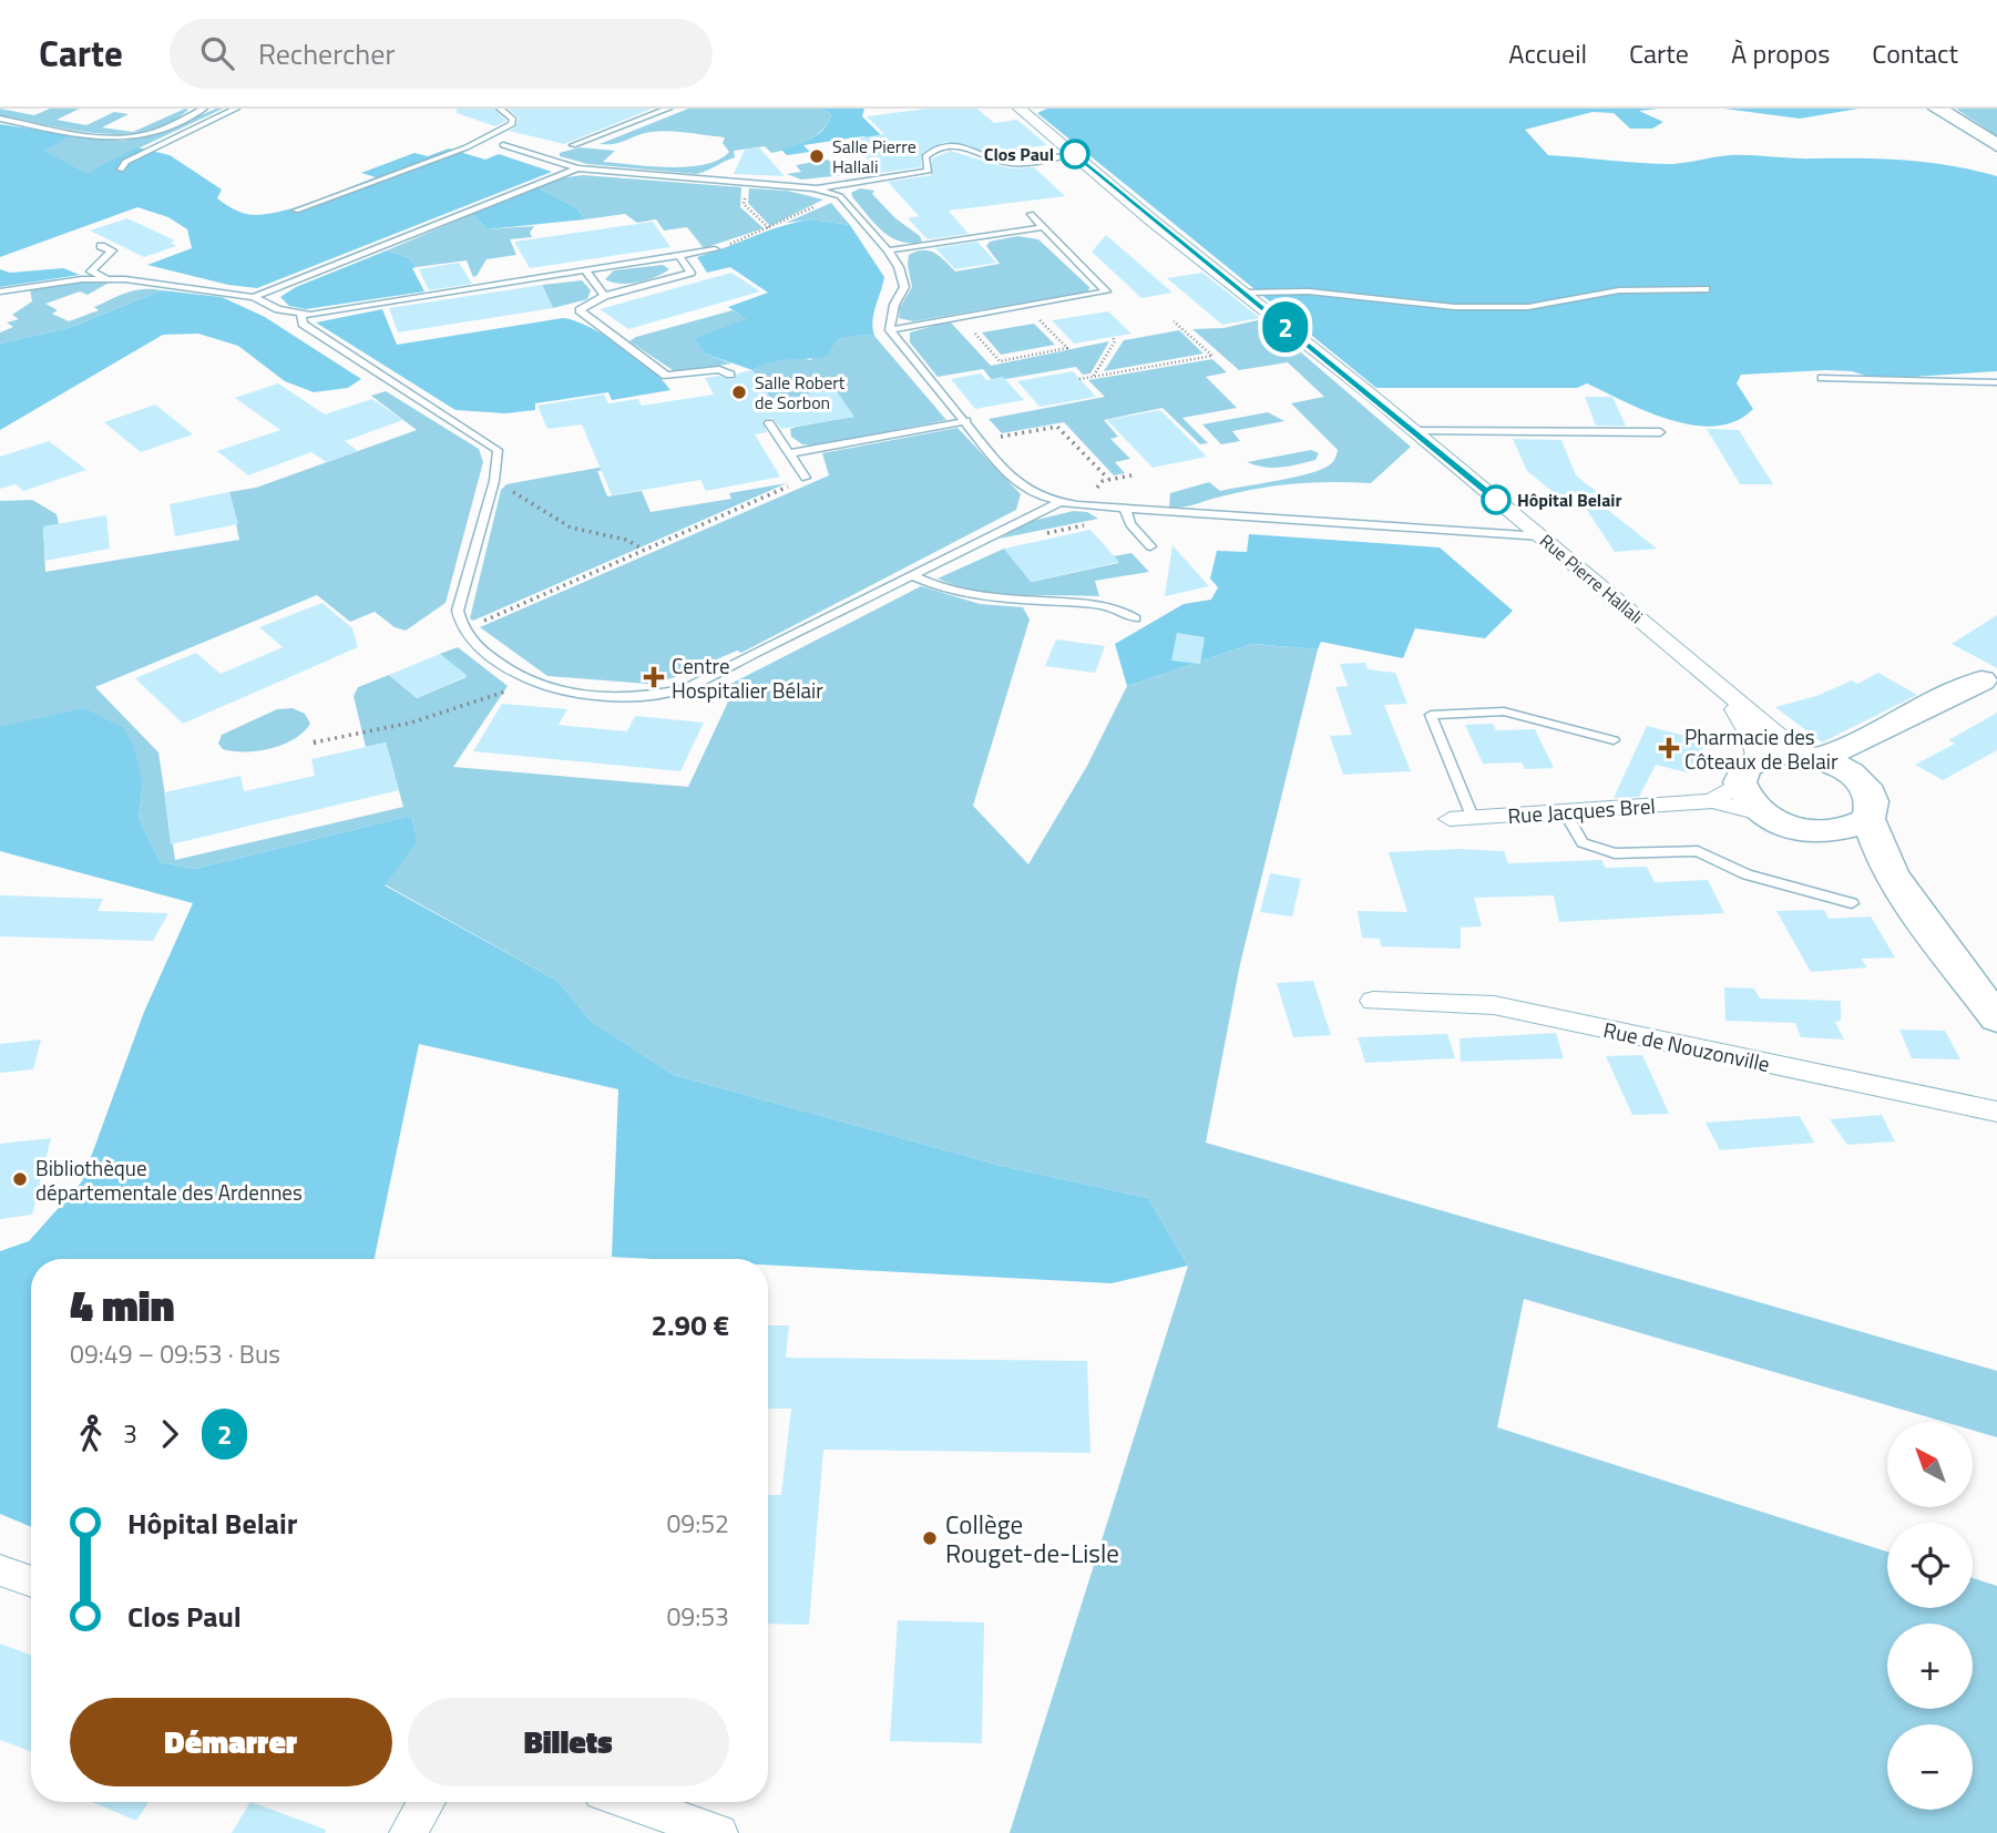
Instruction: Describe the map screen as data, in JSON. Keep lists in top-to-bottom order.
{
  "streets": {
    "street": ["Rue Pierre Hallali", "Rue Jacques Brel", "Rue de Nouzonville"]
  },
  "places": {
    "other": [
      "Clos Paul",
      "Salle Pierre Hallali",
      "Salle Robert de Sorbon",
      "Hôpital Belair",
      "Bibliothèque départementale des Ardennes",
      "Collège Rouget-de-Lisle"
    ],
    "health": ["Centre Hospitalier Bélair", "Pharmacie des Côteaux de Belair"]
  },
  "lines": ["bus line 2"],
  "north": "top left",
  "page": {
    "header": "Carte",
    "search": "Rechercher",
    "nav": [
      "Accueil",
      "Carte",
      "À propos",
      "Contact"
    ],
    "on_map": "2",
    "heading": ["4 min", "09:49 – 09:53 · Bus", "2.90 €"],
    "legs": ["3", "2"],
    "map_buttons": ["+", "−"],
    "list": [
      {
        "name": "Hôpital Belair",
        "value": "09:52"
      },
      {
        "name": "Clos Paul",
        "value": "09:53"
      }
    ],
    "buttons": ["Démarrer", "Billets"]
  }
}
